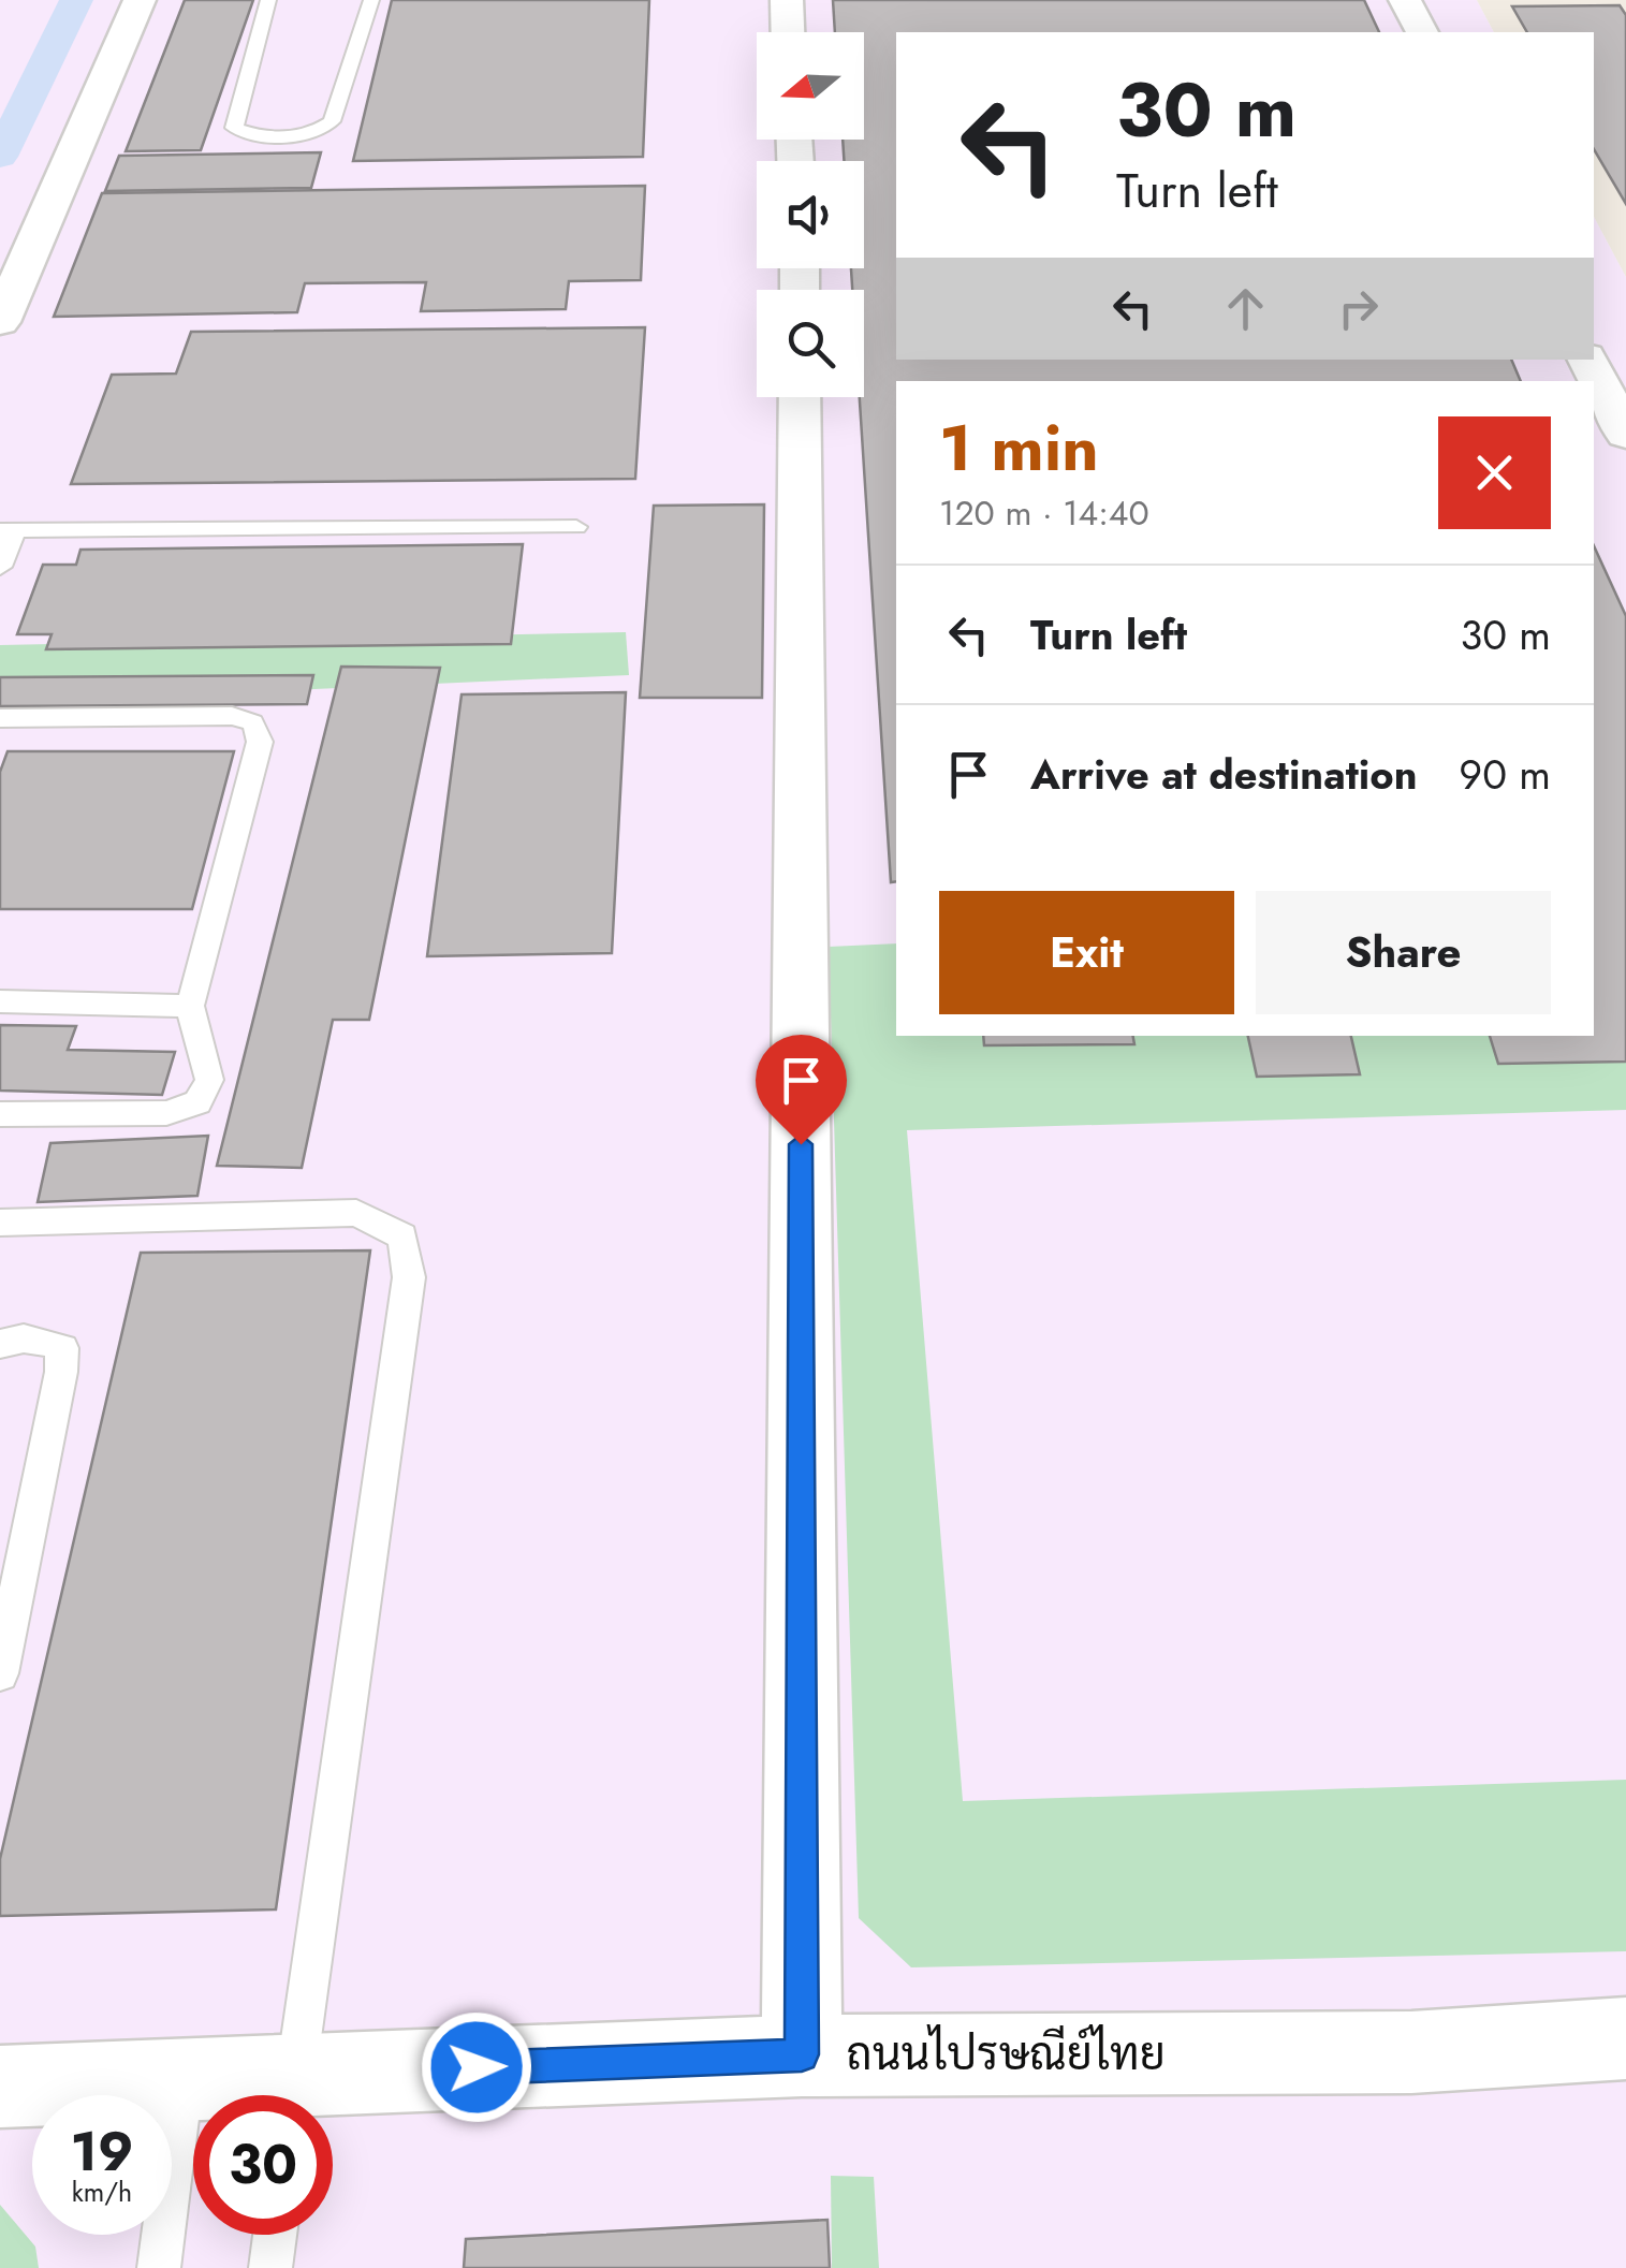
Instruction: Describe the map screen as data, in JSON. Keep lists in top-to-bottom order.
{
  "streets": {
    "street": ["ถนนไปรษณีย์ไทย"]
  },
  "north": "left",
  "page": {
    "turn": ["30 m", "Turn left"],
    "heading": ["1 min", "120 m · 14:40"],
    "list": [
      {
        "name": "Turn left",
        "value": "30 m"
      },
      {
        "name": "Arrive at destination",
        "value": "90 m"
      }
    ],
    "buttons": ["Exit", "Share"],
    "speed": "19 km/h",
    "limit": "30"
  }
}
